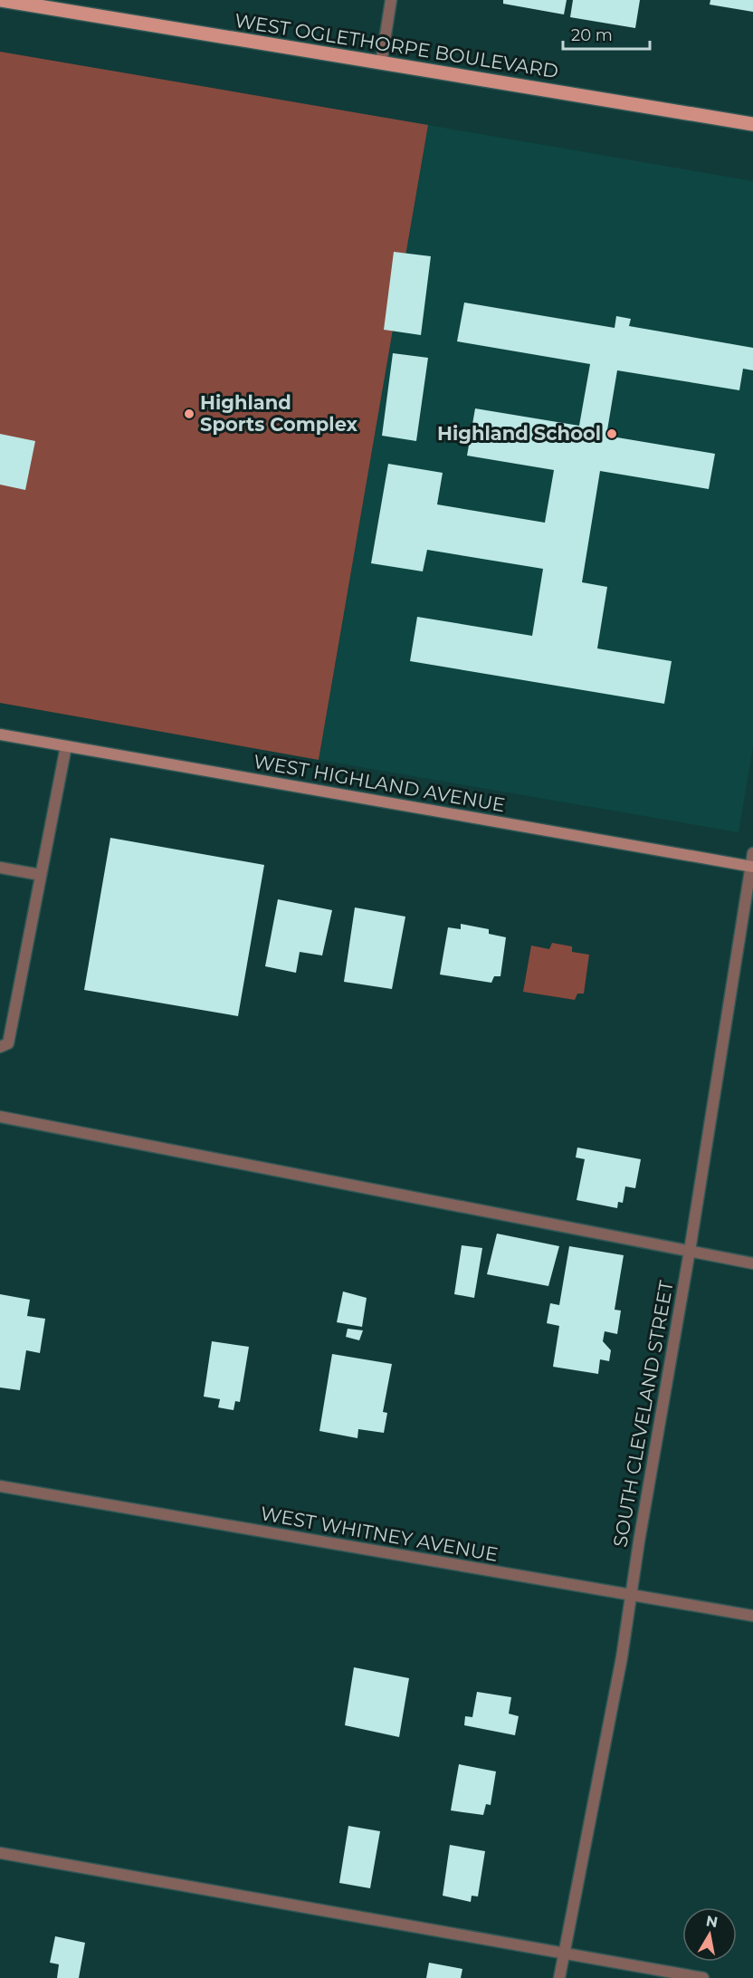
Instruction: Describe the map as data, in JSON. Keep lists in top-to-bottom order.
{
  "streets": {
    "main road": ["WEST OGLETHORPE BOULEVARD"],
    "street": ["WEST HIGHLAND AVENUE", "SOUTH CLEVELAND STREET", "WEST WHITNEY AVENUE"]
  },
  "crossings": [
    ["WEST HIGHLAND AVENUE", "SOUTH CLEVELAND STREET"],
    ["SOUTH CLEVELAND STREET", "WEST WHITNEY AVENUE"]
  ],
  "places": ["Highland Sports Complex", "Highland School"],
  "scale_bar": "20 m",
  "north": "top"
}
